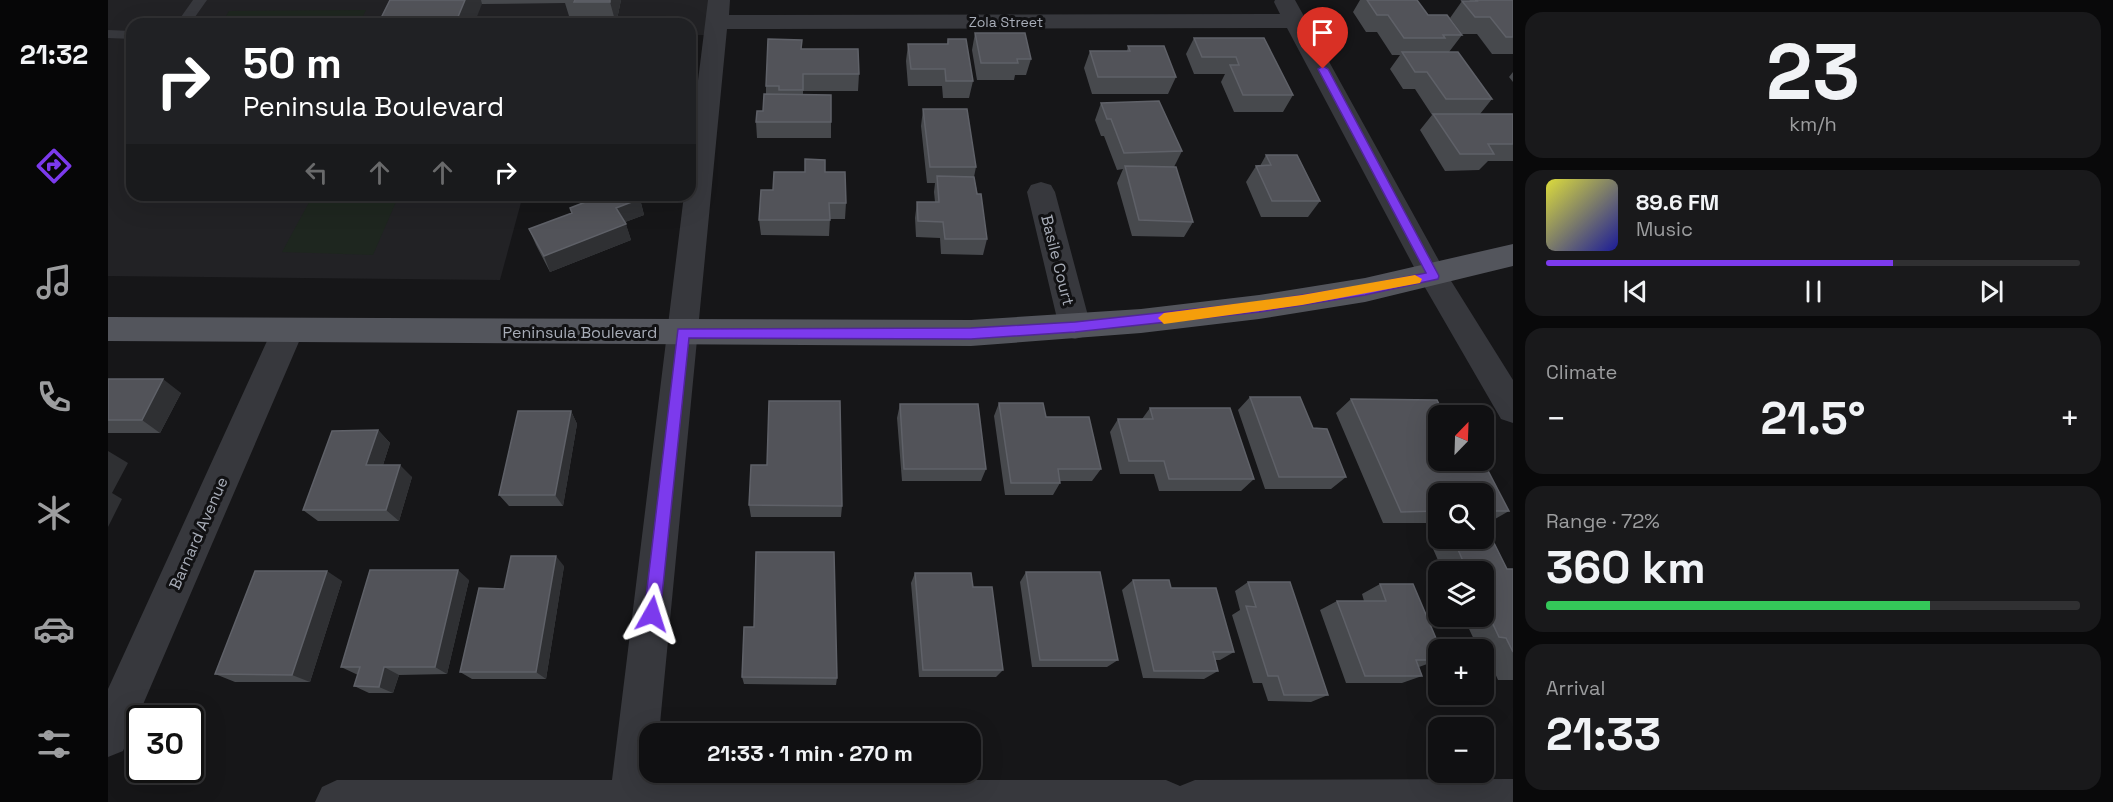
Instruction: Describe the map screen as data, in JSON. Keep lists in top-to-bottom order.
{
  "streets": {
    "main road": ["Peninsula Boulevard"],
    "street": ["Zola Street", "Basile Court", "Barnard Avenue"]
  },
  "crossings": [
    ["Basile Court", "Peninsula Boulevard"],
    ["Peninsula Boulevard", "Barnard Avenue"]
  ],
  "north": "top right",
  "page": {
    "tabs": "21:32",
    "tile": [
      ["23", "km/h"],
      "Climate",
      ["Range · 72%", "360 km"],
      ["Arrival", "21:33"]
    ],
    "turn": ["50 m", "Peninsula Boulevard"],
    "song": ["89.6 FM", "Music"],
    "heat": ["−", "21.5°", "+"],
    "map_buttons": ["+", "−"],
    "limit": "30",
    "trip": "21:33 · 1 min · 270 m"
  }
}
